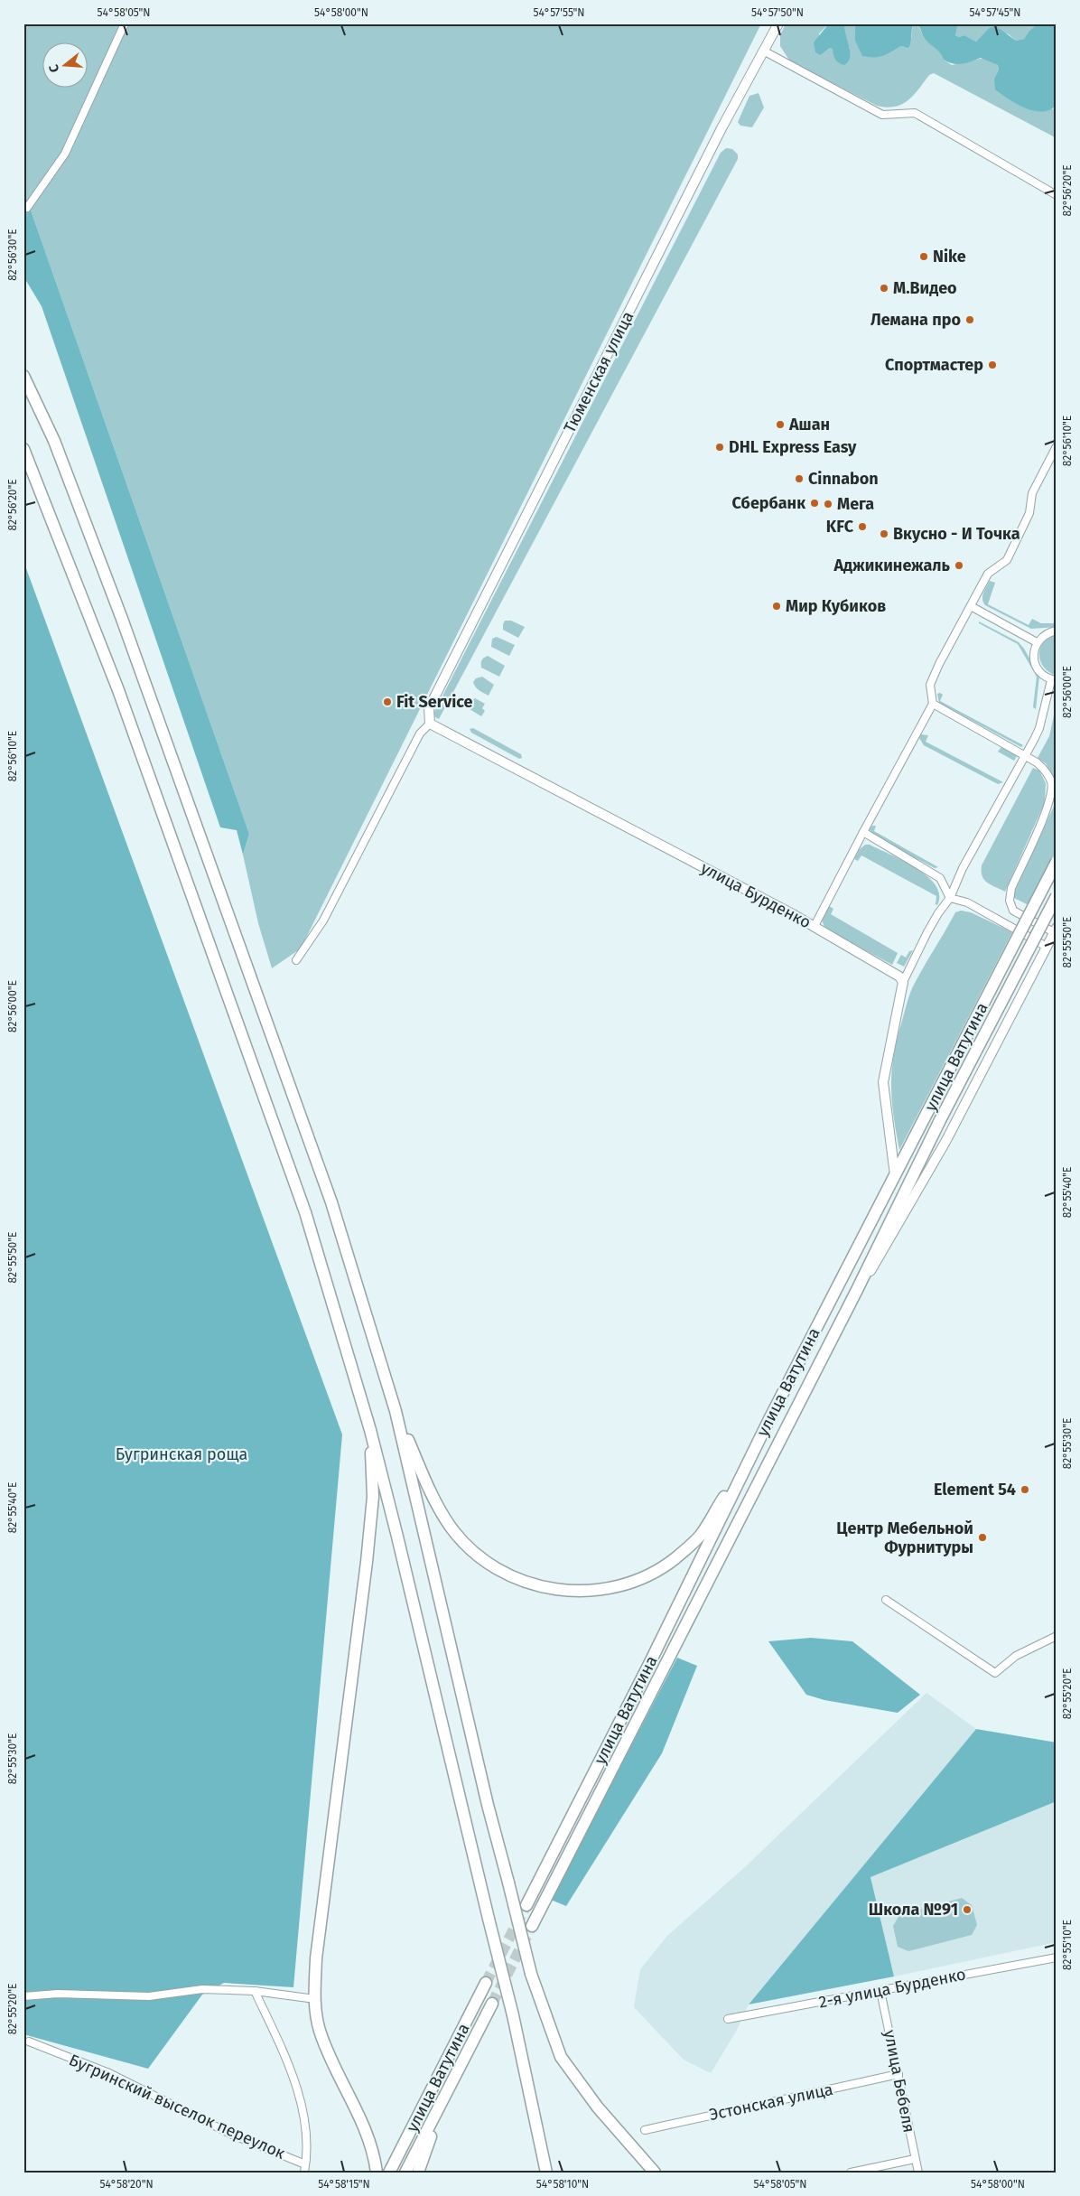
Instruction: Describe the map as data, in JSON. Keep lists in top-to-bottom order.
{
  "streets": {
    "main road": ["улица Ватутина"],
    "street": [
      "Тюменская улица",
      "улица Бурденко",
      "2-я улица Бурденко",
      "улица Бебеля",
      "Эстонская улица",
      "Бугринский выселок переулок"
    ]
  },
  "crossings": [
    ["Тюменская улица", "улица Бурденко"],
    ["2-я улица Бурденко", "улица Бебеля"],
    ["улица Бебеля", "Эстонская улица"]
  ],
  "parks": ["Бугринская роща"],
  "places": [
    "Nike",
    "М.Видео",
    "Лемана про",
    "Спортмастер",
    "Ашан",
    "DHL Express Easy",
    "Cinnabon",
    "Сбербанк",
    "Мега",
    "KFC",
    "Вкусно - И Точка",
    "Аджикинежаль",
    "Мир Кубиков",
    "Fit Service",
    "Element 54",
    "Центр Мебельной Фурнитуры",
    "Школа №91"
  ],
  "north": "left",
  "coordinates": [
    "54°58'05\"N",
    "54°58'00\"N",
    "54°57'55\"N",
    "54°57'50\"N",
    "54°57'45\"N",
    "82°56'20\"E",
    "82°56'30\"E",
    "82°56'10\"E",
    "82°56'00\"E",
    "82°55'50\"E",
    "82°55'40\"E",
    "82°55'30\"E",
    "82°55'20\"E",
    "82°55'10\"E",
    "54°58'20\"N",
    "54°58'15\"N",
    "54°58'10\"N"
  ]
}
